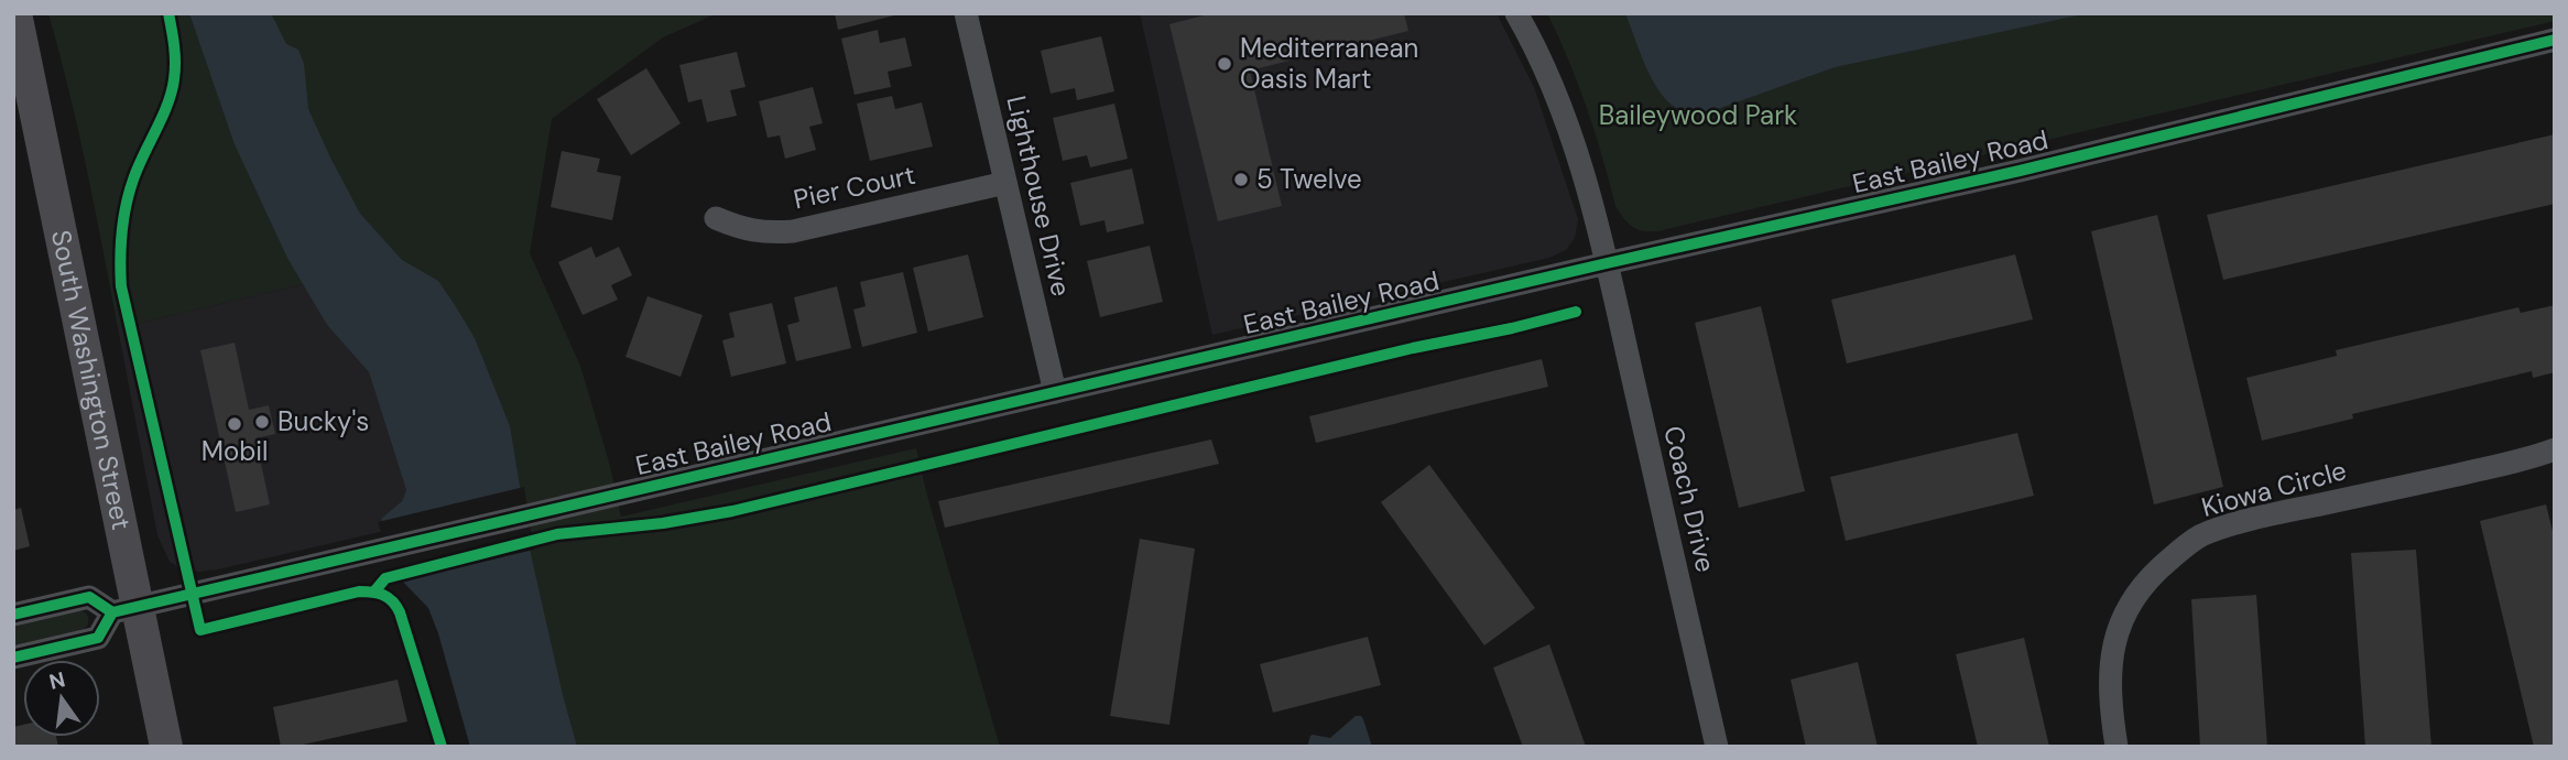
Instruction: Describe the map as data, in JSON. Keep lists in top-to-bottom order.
{
  "streets": {
    "main road": ["South Washington Street"],
    "street": [
      "East Bailey Road",
      "Pier Court",
      "Lighthouse Drive",
      "Kiowa Circle",
      "Coach Drive"
    ]
  },
  "crossings": [
    ["East Bailey Road", "Lighthouse Drive"],
    ["East Bailey Road", "South Washington Street"],
    ["East Bailey Road", "Coach Drive"],
    ["Pier Court", "Lighthouse Drive"]
  ],
  "parks": ["Baileywood Park"],
  "places": [
    "Mediterranean Oasis Mart",
    "5 Twelve",
    "Bucky's",
    "Mobil"
  ],
  "north": "top"
}
